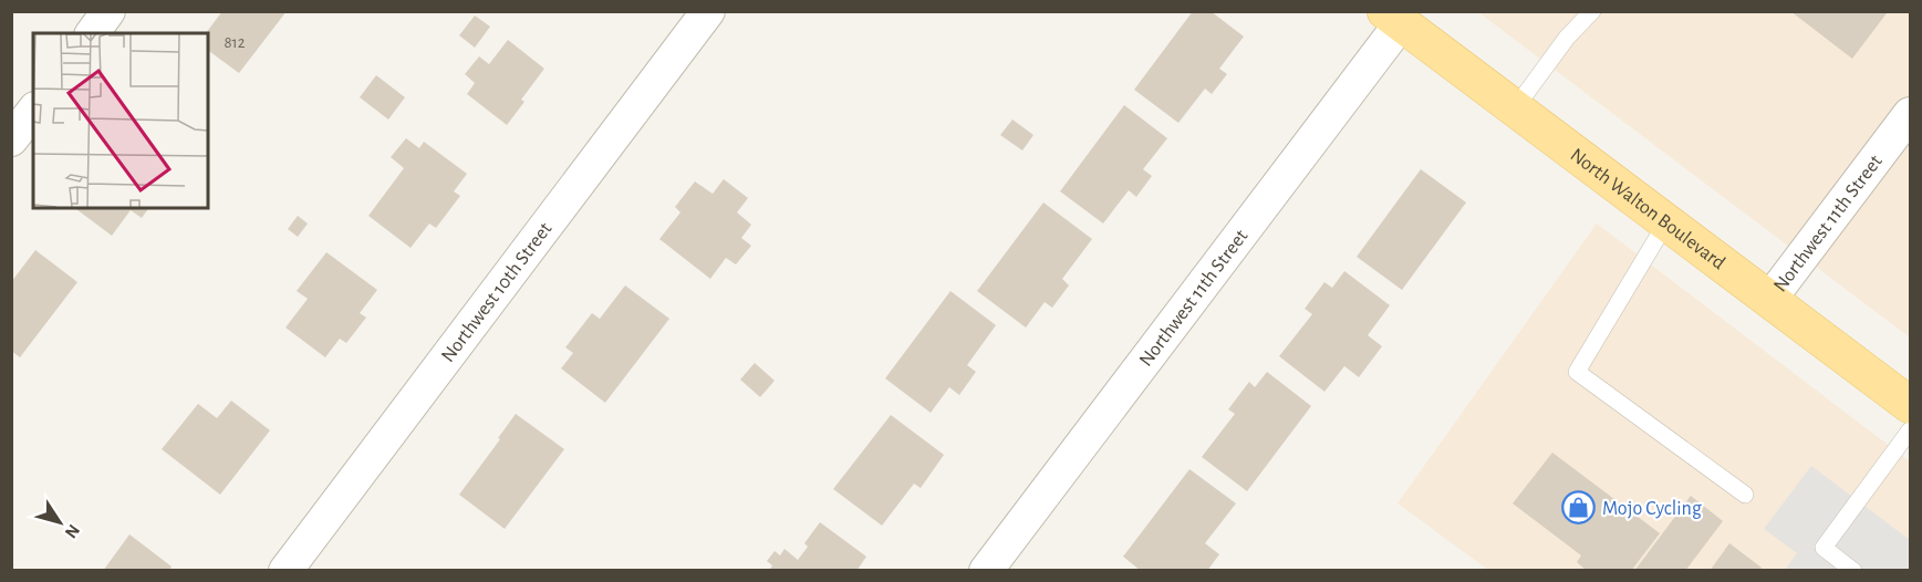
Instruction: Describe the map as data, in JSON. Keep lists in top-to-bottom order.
{
  "streets": {
    "main road": ["North Walton Boulevard"],
    "street": ["Northwest 11th Street", "Northwest 10th Street"]
  },
  "crossings": [
    ["North Walton Boulevard", "Northwest 11th Street"]
  ],
  "places": {
    "shop": ["Mojo Cycling"]
  },
  "house_numbers": ["812"],
  "north": "bottom right"
}
